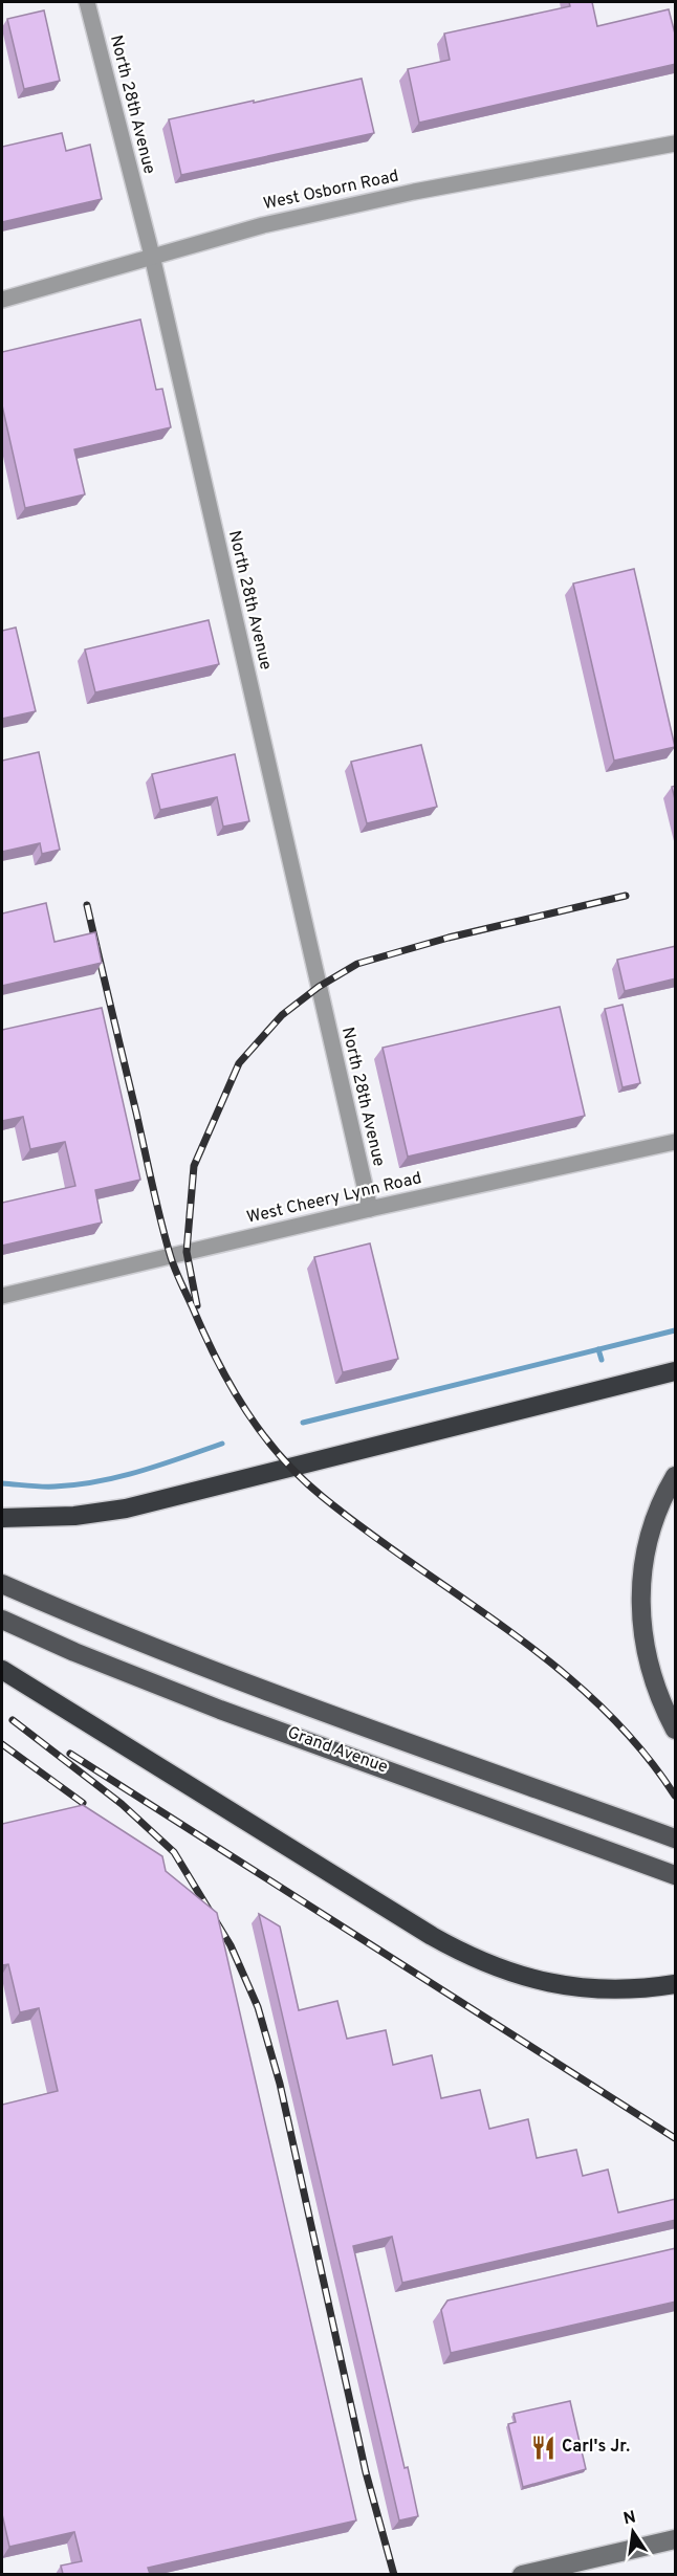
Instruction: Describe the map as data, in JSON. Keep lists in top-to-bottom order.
{
  "streets": {
    "main road": ["Grand Avenue"],
    "street": ["North 28th Avenue", "West Osborn Road", "West Cheery Lynn Road"]
  },
  "crossings": [
    ["North 28th Avenue", "West Osborn Road"],
    ["North 28th Avenue", "West Cheery Lynn Road"]
  ],
  "places": {
    "restaurant": ["Carl's Jr."]
  },
  "north": "top"
}
